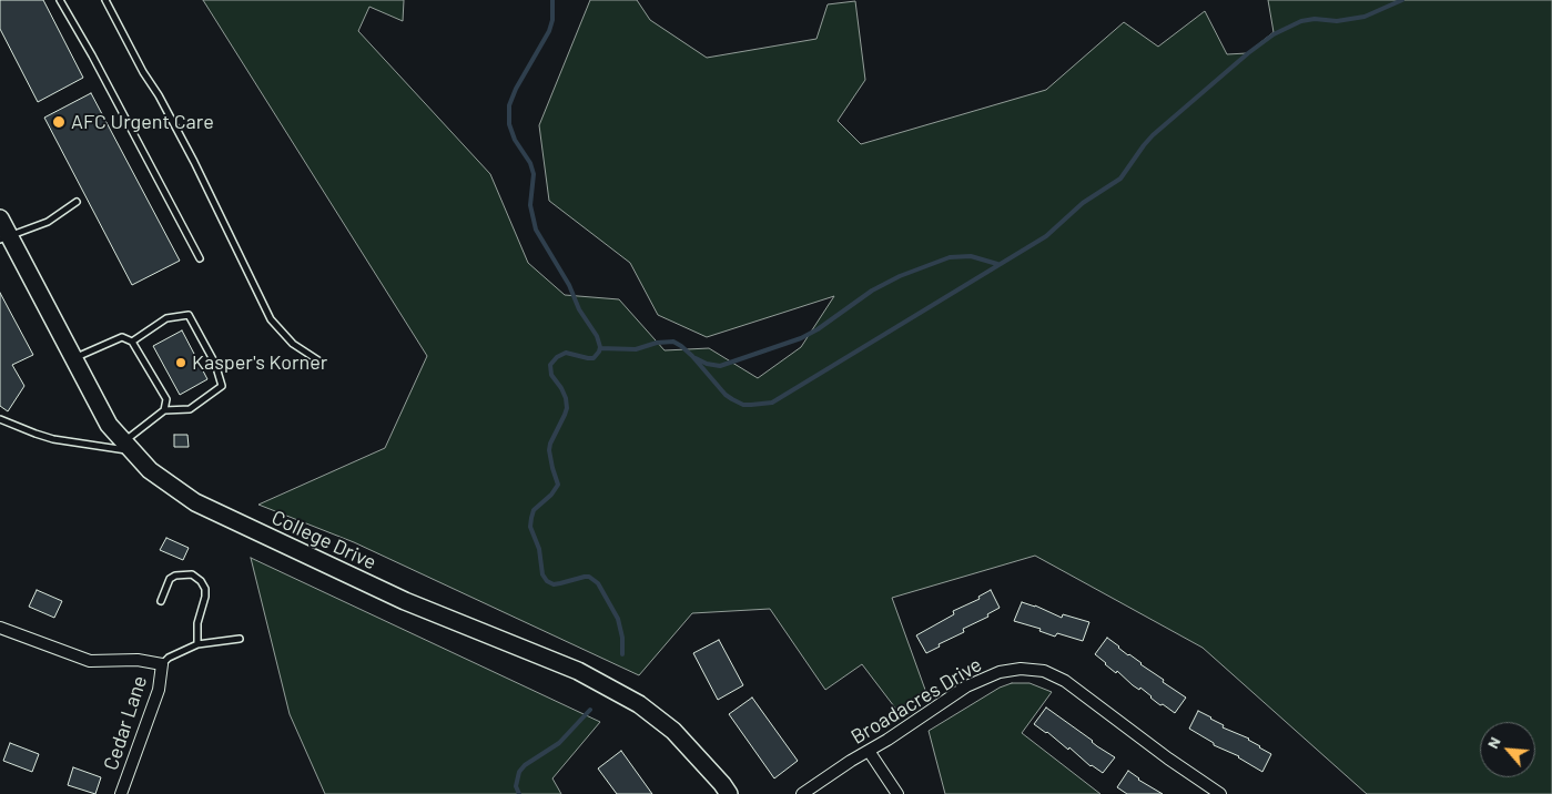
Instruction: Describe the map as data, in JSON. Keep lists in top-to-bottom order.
{
  "streets": {
    "main road": ["College Drive"],
    "street": ["Broadacres Drive", "Cedar Lane"]
  },
  "places": ["AFC Urgent Care", "Kasper's Korner"],
  "north": "top left"
}
